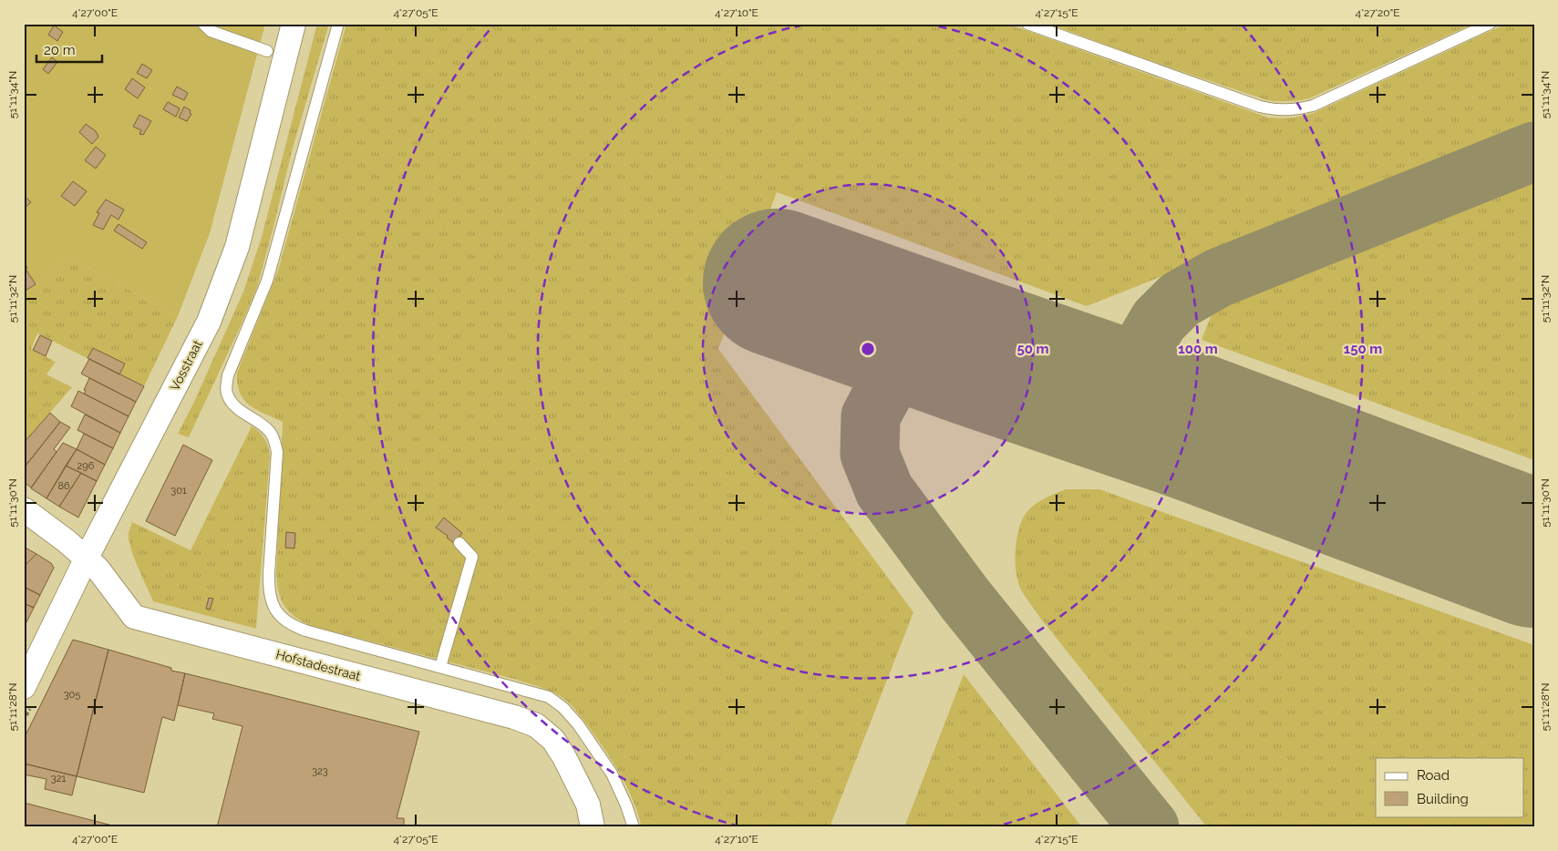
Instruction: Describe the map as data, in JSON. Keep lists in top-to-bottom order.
{
  "streets": {
    "street": ["Vosstraat", "Hofstadestraat"]
  },
  "crossings": [
    ["Vosstraat", "Hofstadestraat"]
  ],
  "house_numbers": [
    "296",
    "86",
    "301",
    "305",
    "323",
    "321"
  ],
  "legend": ["Road", "Building"],
  "scale_bar": "20 m",
  "coordinates": [
    "4°27'00\"E",
    "4°27'05\"E",
    "4°27'10\"E",
    "4°27'15\"E",
    "4°27'20\"E",
    "51°11'34\"N",
    "51°11'32\"N",
    "51°11'30\"N",
    "51°11'28\"N"
  ],
  "rings": ["50 m", "100 m", "150 m"]
}
